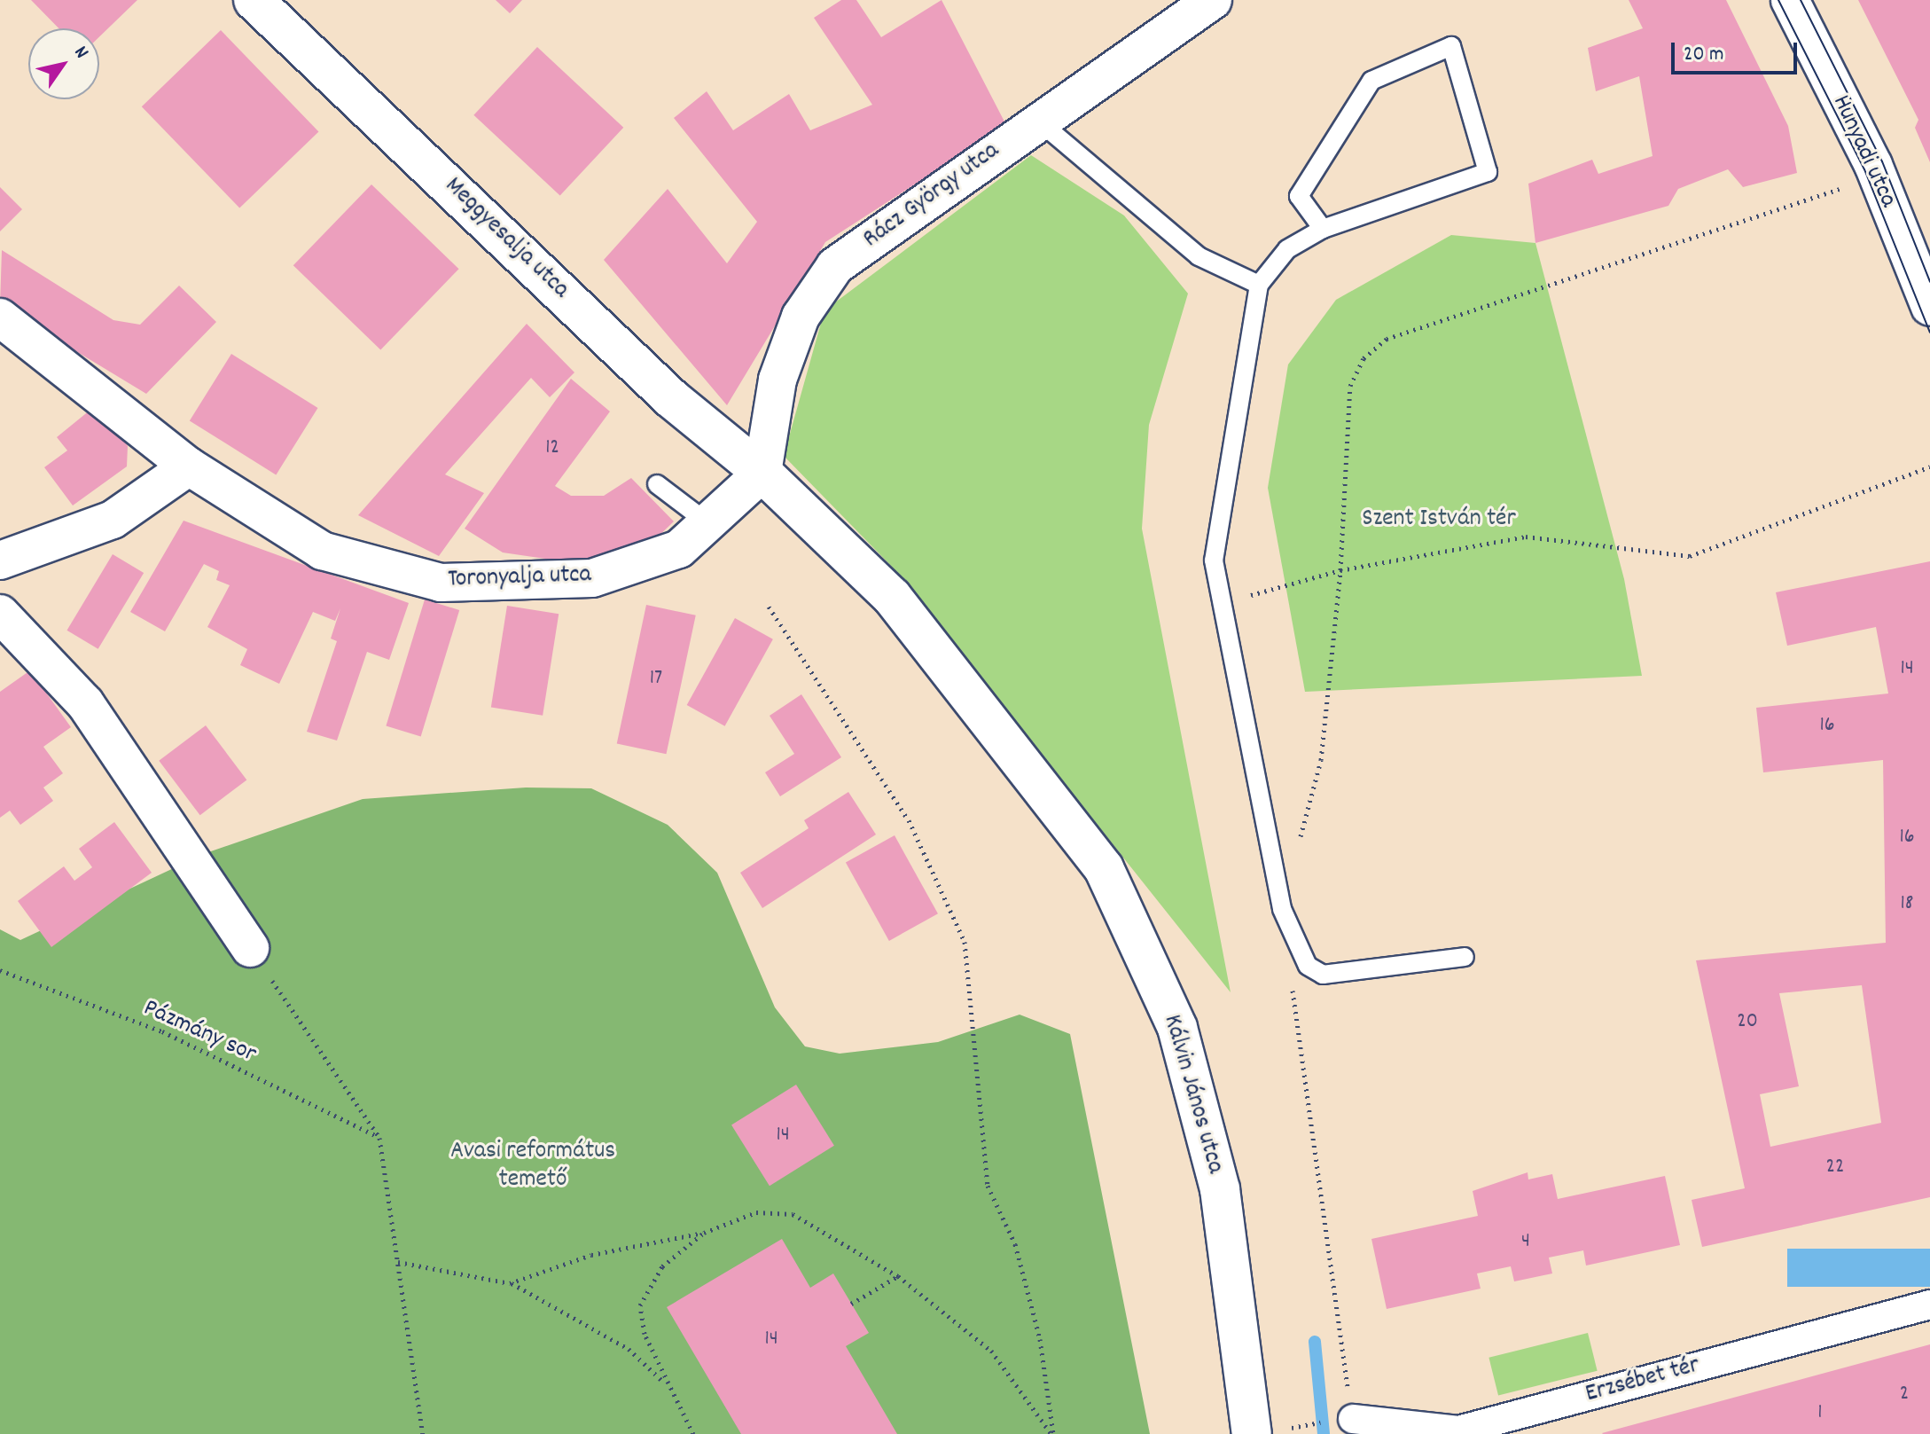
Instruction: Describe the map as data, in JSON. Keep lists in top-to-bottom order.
{
  "streets": {
    "street": [
      "Hunyadi utca",
      "Rácz György utca",
      "Meggyesalja utca",
      "Toronyalja utca",
      "Kálvin János utca",
      "Erzsébet tér"
    ],
    "path": ["Pázmány sor"]
  },
  "crossings": [
    ["Rácz György utca", "Meggyesalja utca"],
    ["Rácz György utca", "Toronyalja utca"],
    ["Rácz György utca", "Kálvin János utca"],
    ["Meggyesalja utca", "Toronyalja utca"],
    ["Meggyesalja utca", "Kálvin János utca"],
    ["Toronyalja utca", "Kálvin János utca"]
  ],
  "parks": ["Szent István tér", "Avasi református temető"],
  "house_numbers": [
    "12",
    "14",
    "17",
    "16",
    "16",
    "18",
    "20",
    "14",
    "22",
    "4",
    "14",
    "2",
    "1"
  ],
  "scale_bar": "20 m",
  "north": "top right"
}
